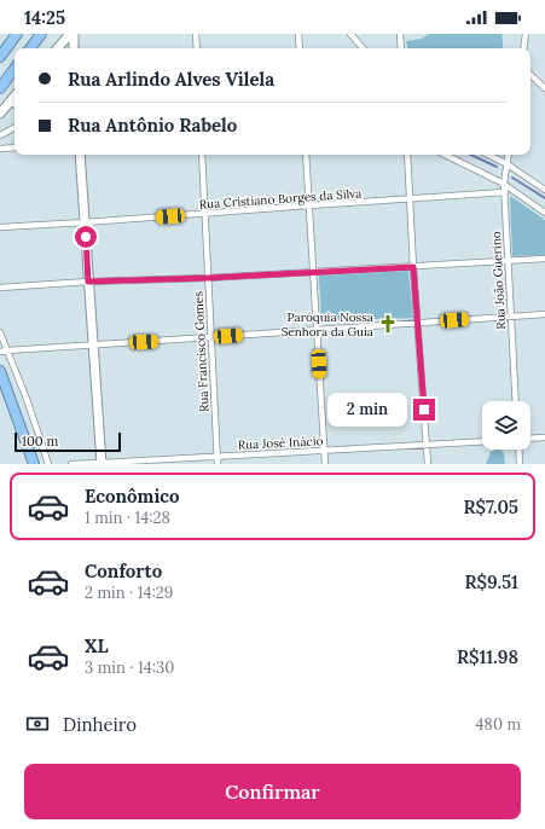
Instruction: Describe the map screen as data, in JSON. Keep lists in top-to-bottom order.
{
  "streets": {
    "street": [
      "Rua Cristiano Borges da Silva",
      "Rua João Guerino",
      "Rua Francisco Gomes",
      "Rua José Inácio"
    ]
  },
  "crossings": [
    ["Rua Cristiano Borges da Silva", "Rua João Guerino"],
    ["Rua Cristiano Borges da Silva", "Rua Francisco Gomes"],
    ["Rua Francisco Gomes", "Rua José Inácio"]
  ],
  "places": {
    "church": ["Paróquia Nossa Senhora da Guia"]
  },
  "scale_bar": "100 m",
  "page": {
    "status": "14:25",
    "banner": ["Rua Arlindo Alves Vilela", "Rua Antônio Rabelo"],
    "bubble": "2 min",
    "scale": "100 m",
    "list": [
      {
        "name": "Econômico",
        "note": "1 min · 14:28",
        "value": "R$7.05"
      },
      {
        "name": "Conforto",
        "note": "2 min · 14:29",
        "value": "R$9.51"
      },
      {
        "name": "XL",
        "note": "3 min · 14:30",
        "value": "R$11.98"
      }
    ],
    "pay": ["Dinheiro", "480 m"],
    "buttons": "Confirmar"
  }
}
